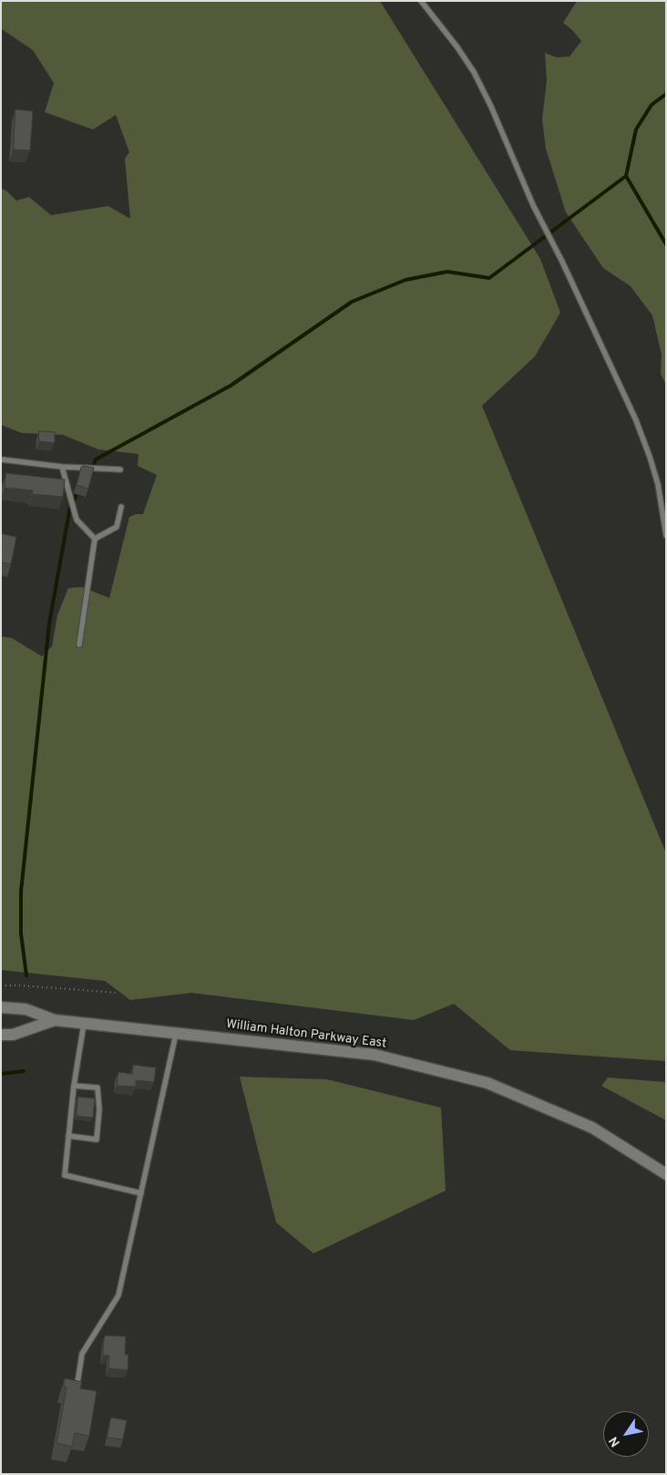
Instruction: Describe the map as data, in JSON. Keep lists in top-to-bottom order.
{
  "streets": {
    "main road": ["William Halton Parkway East"]
  },
  "north": "bottom left"
}
